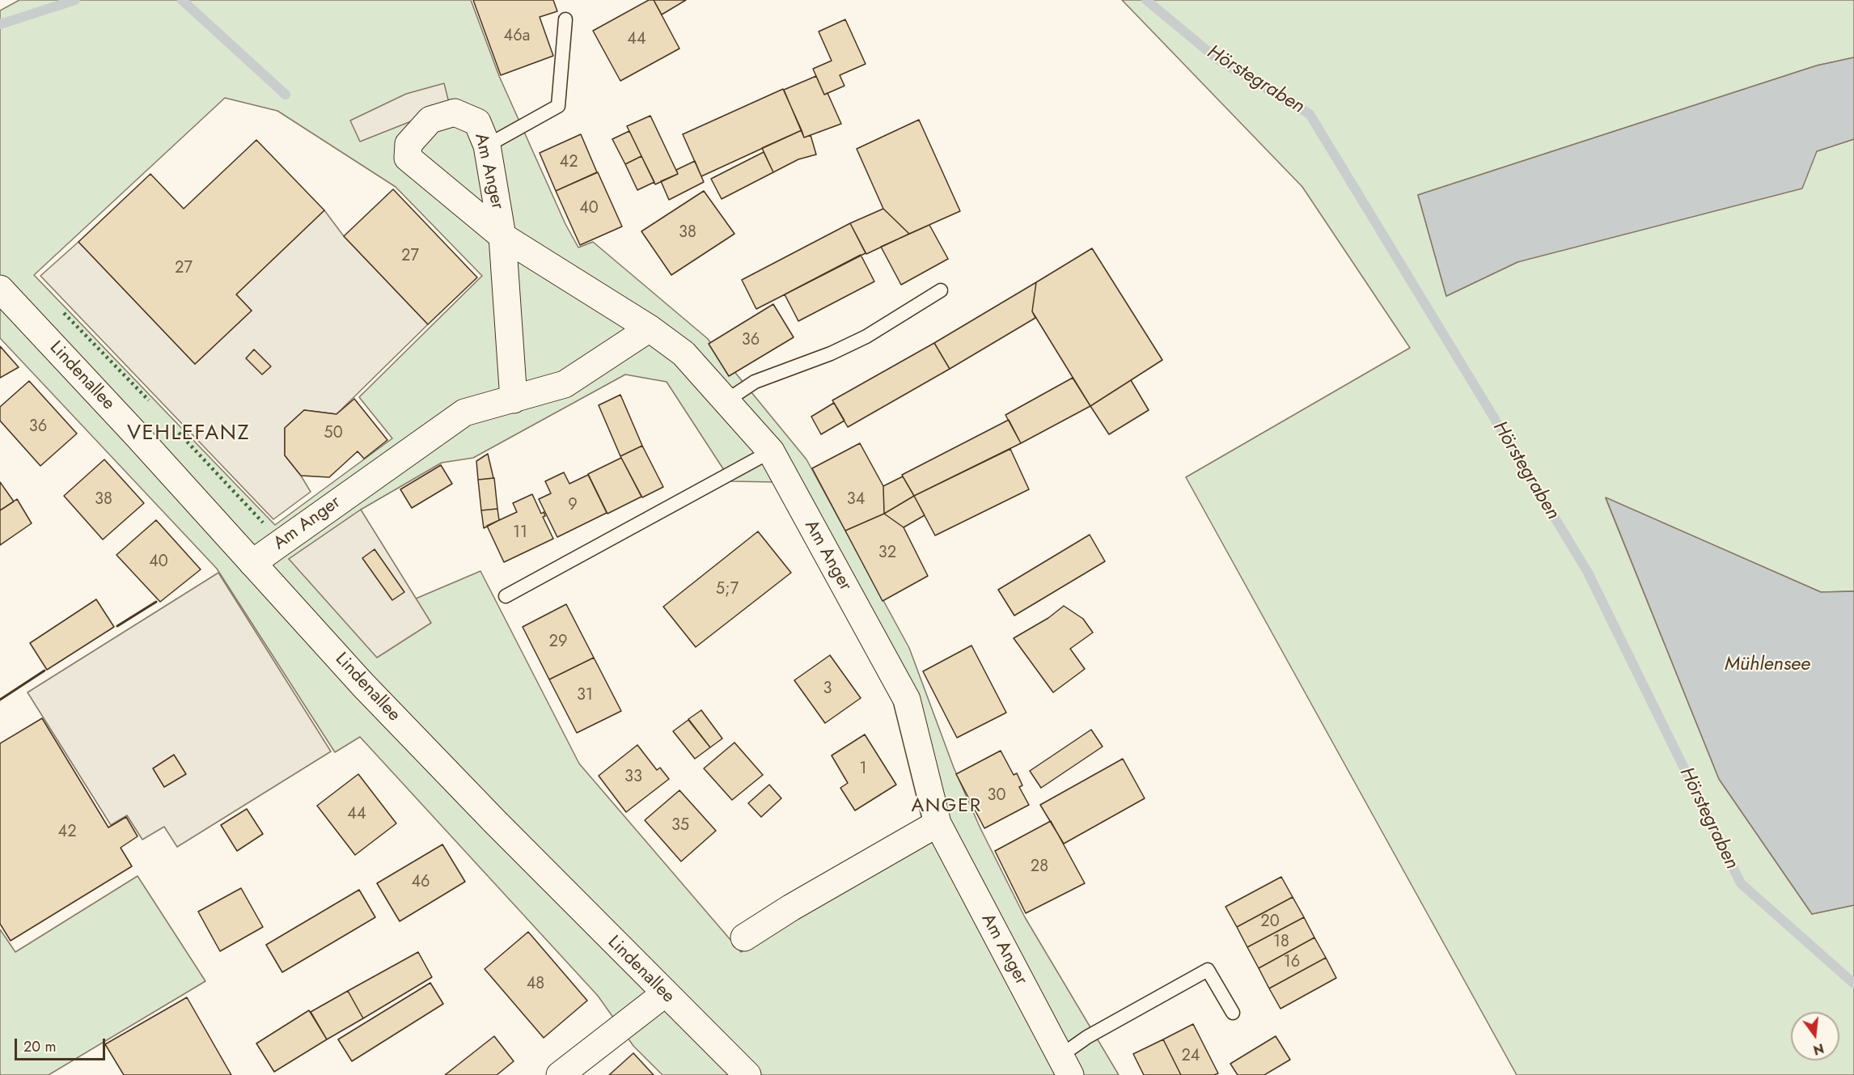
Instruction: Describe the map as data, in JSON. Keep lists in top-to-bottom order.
{
  "streets": {
    "street": ["Am Anger", "Lindenallee"]
  },
  "crossings": [
    ["Am Anger", "Lindenallee"]
  ],
  "districts": ["VEHLEFANZ", "ANGER"],
  "water": ["Hörstegraben", "Mühlensee"],
  "house_numbers": [
    "46a",
    "44",
    "42",
    "40",
    "38",
    "27",
    "27",
    "36",
    "36",
    "50",
    "38",
    "34",
    "9",
    "11",
    "32",
    "40",
    "5;7",
    "29",
    "3",
    "31",
    "1",
    "33",
    "30",
    "44",
    "35",
    "42",
    "28",
    "46",
    "20",
    "18",
    "16",
    "48",
    "24"
  ],
  "scale_bar": "20 m",
  "north": "bottom"
}
